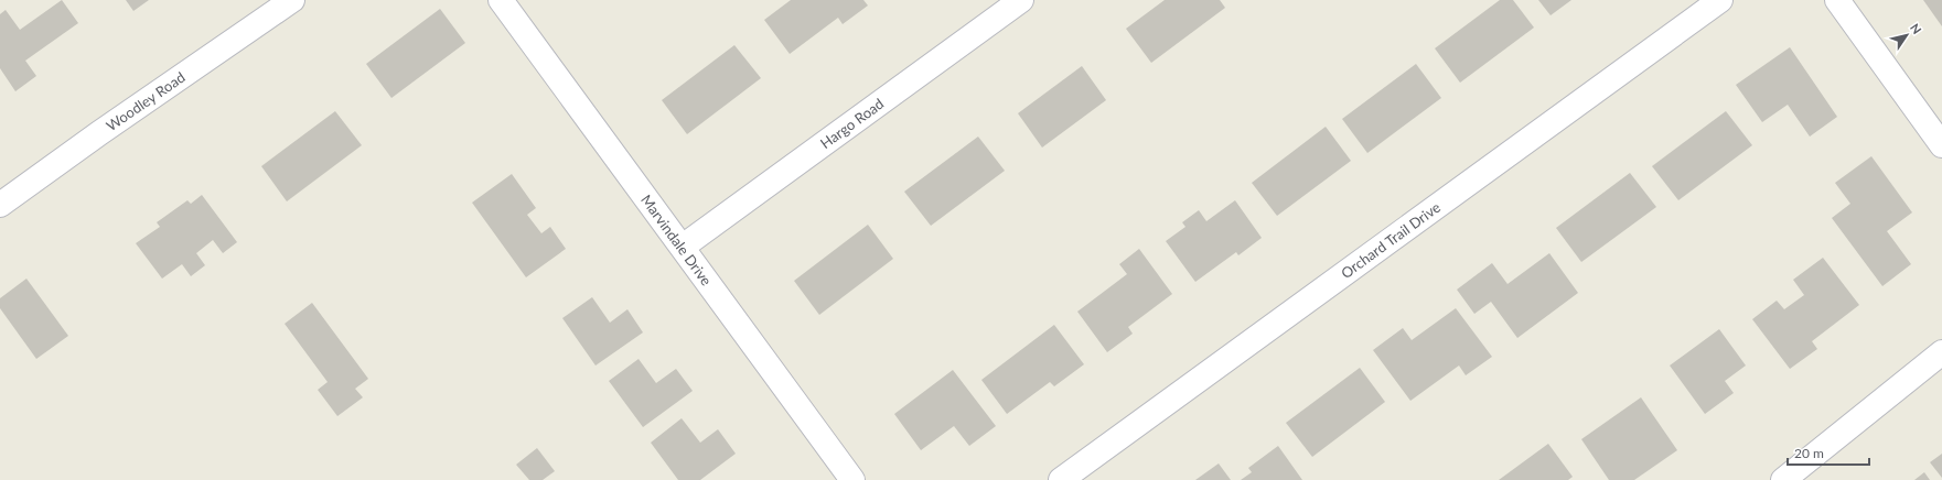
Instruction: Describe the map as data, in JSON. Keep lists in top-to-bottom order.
{
  "streets": {
    "street": [
      "Woodley Road",
      "Hargo Road",
      "Marvindale Drive",
      "Orchard Trail Drive"
    ]
  },
  "crossings": [
    ["Hargo Road", "Marvindale Drive"]
  ],
  "scale_bar": "20 m",
  "north": "top right"
}
